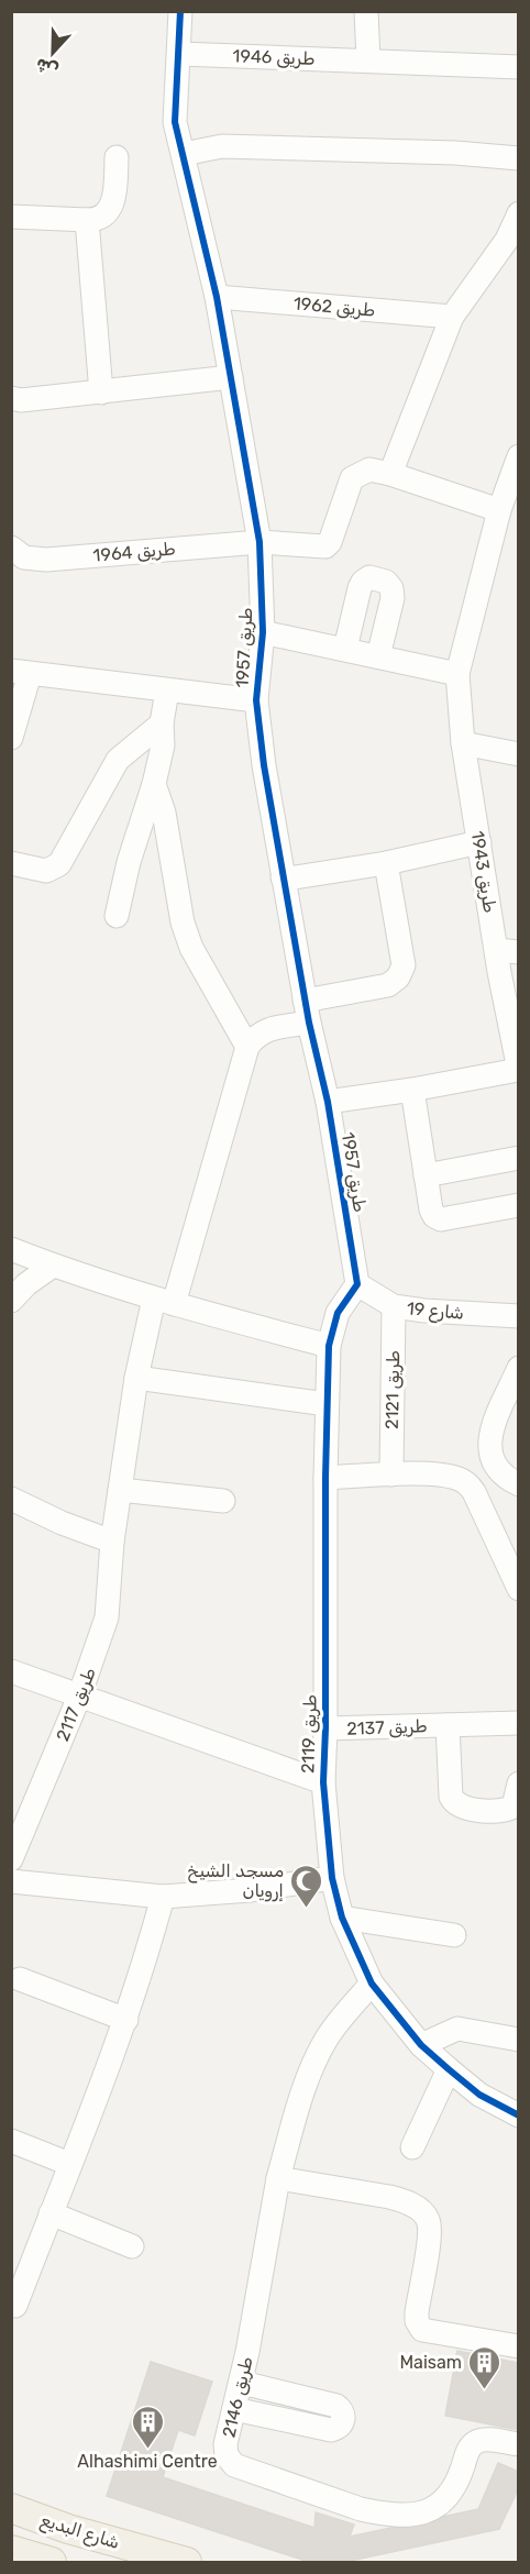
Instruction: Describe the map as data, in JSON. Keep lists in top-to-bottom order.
{
  "streets": {
    "main road": ["شارع البديع"],
    "street": [
      "طريق 1946",
      "طريق 1962",
      "طريق 1964",
      "طريق 1957",
      "طريق 1943",
      "شارع 19",
      "طريق 2121",
      "طريق 2117",
      "طريق 2137",
      "طريق 2119",
      "طريق 2146"
    ]
  },
  "crossings": [
    ["طريق 1946", "طريق 1957"],
    ["طريق 1962", "طريق 1957"],
    ["طريق 1964", "طريق 1957"],
    ["طريق 1957", "طريق 1943"],
    ["طريق 1957", "شارع 19"],
    ["طريق 1957", "طريق 2119"],
    ["شارع 19", "طريق 2121"],
    ["شارع 19", "طريق 2119"],
    ["طريق 2137", "طريق 2119"],
    ["طريق 2119", "طريق 2146"]
  ],
  "places": {
    "mosque": ["مسجد الشيخ إرويان"],
    "building": ["Maisam", "Alhashimi Centre"]
  },
  "north": "bottom"
}
